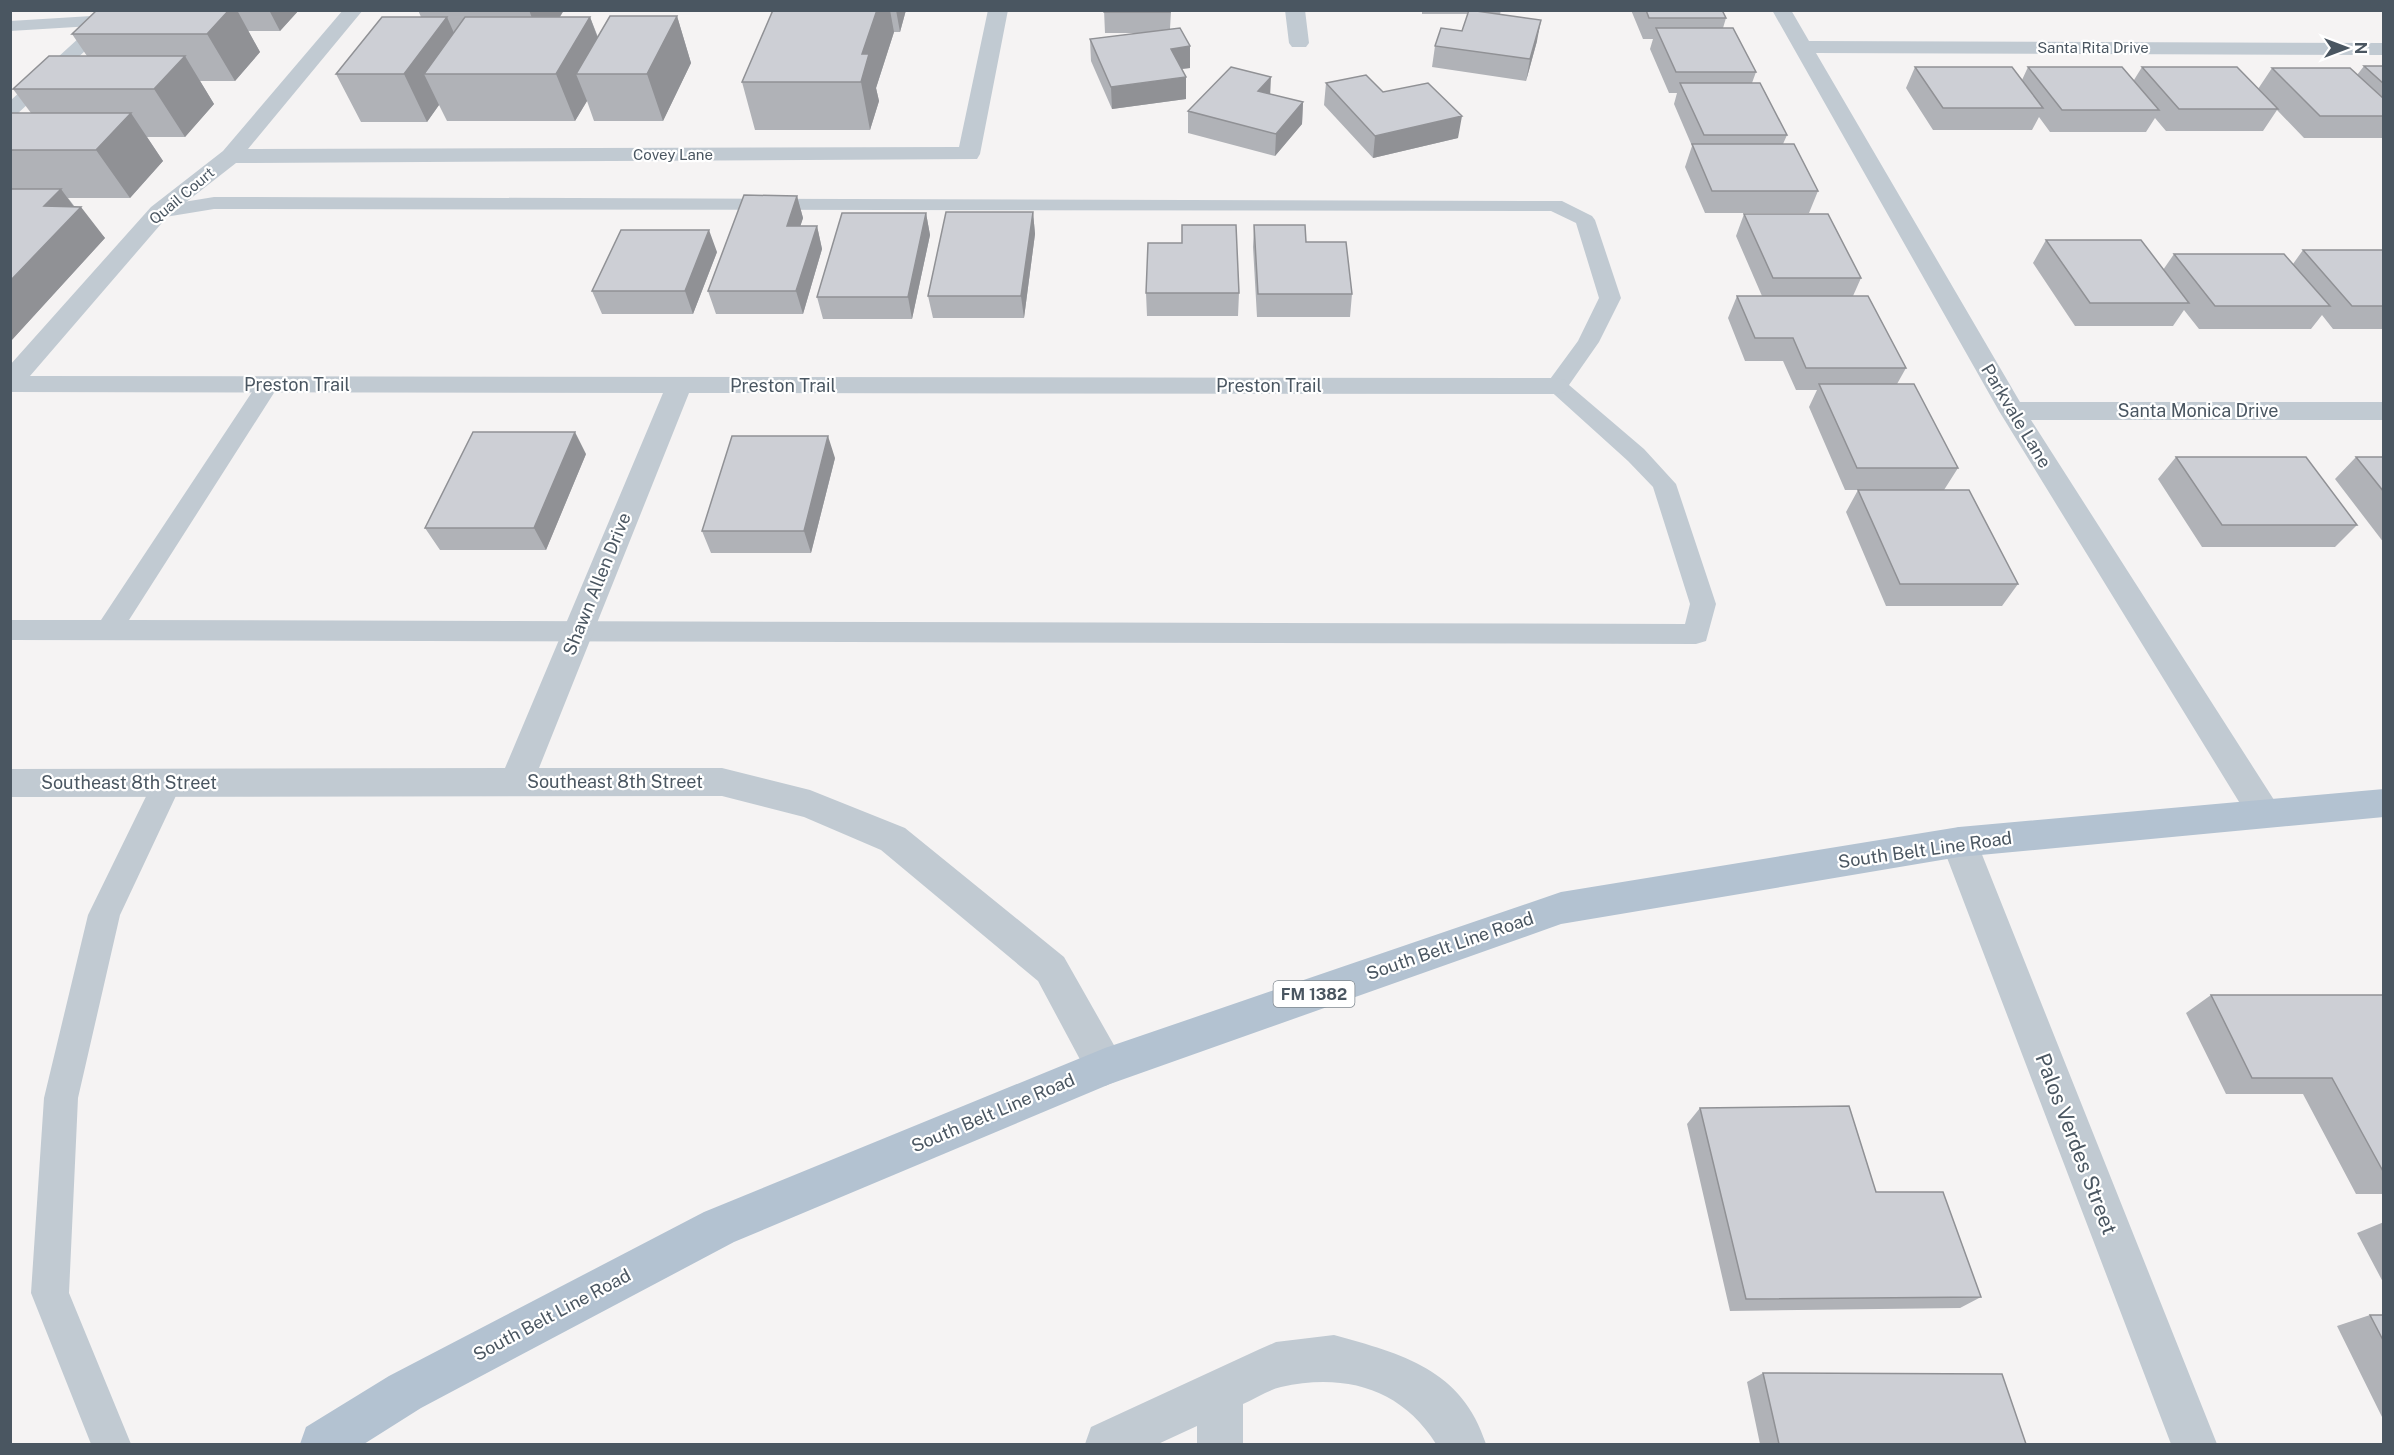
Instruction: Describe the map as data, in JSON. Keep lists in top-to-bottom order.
{
  "streets": {
    "main road": ["South Belt Line Road", "FM 1382"],
    "street": [
      "Santa Rita Drive",
      "Covey Lane",
      "Quail Court",
      "Preston Trail",
      "Santa Monica Drive",
      "Parkvale Lane",
      "Shawn Allen Drive",
      "Southeast 8th Street",
      "Palos Verdes Street"
    ]
  },
  "crossings": [
    ["Santa Rita Drive", "Parkvale Lane"],
    ["Covey Lane", "Quail Court"],
    ["Quail Court", "Preston Trail"],
    ["Preston Trail", "Shawn Allen Drive"],
    ["Santa Monica Drive", "Parkvale Lane"],
    ["Parkvale Lane", "South Belt Line Road"],
    ["Shawn Allen Drive", "Southeast 8th Street"],
    ["Southeast 8th Street", "South Belt Line Road"],
    ["South Belt Line Road", "Palos Verdes Street"]
  ],
  "north": "right"
}
